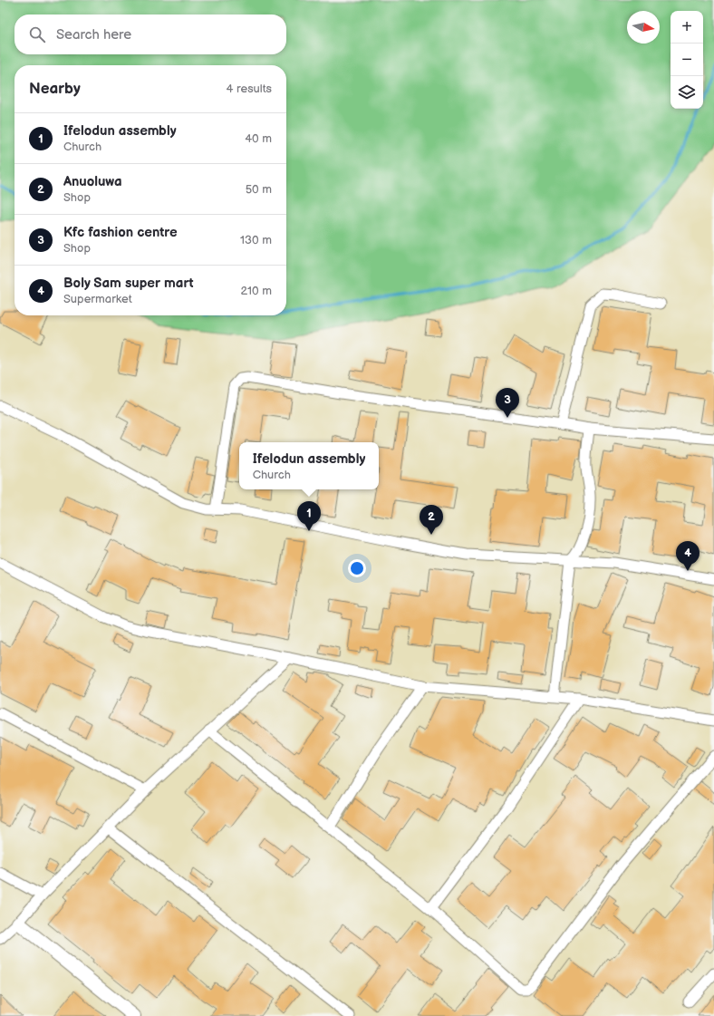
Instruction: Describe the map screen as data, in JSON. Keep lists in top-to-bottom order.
{
  "north": "right",
  "page": {
    "map_buttons": ["+", "−"],
    "search": "Search here",
    "heading": ["Nearby", "4 results"],
    "list": [
      {
        "mark": "1",
        "name": "Ifelodun assembly",
        "note": "Church",
        "value": "40 m"
      },
      {
        "mark": "2",
        "name": "Anuoluwa",
        "note": "Shop",
        "value": "50 m"
      },
      {
        "mark": "3",
        "name": "Kfc fashion centre",
        "note": "Shop",
        "value": "130 m"
      },
      {
        "mark": "4",
        "name": "Boly Sam super mart",
        "note": "Supermarket",
        "value": "210 m"
      }
    ],
    "pins": [
      "3",
      "1",
      "2",
      "4"
    ],
    "popup": ["Ifelodun assembly", "Church"]
  }
}
